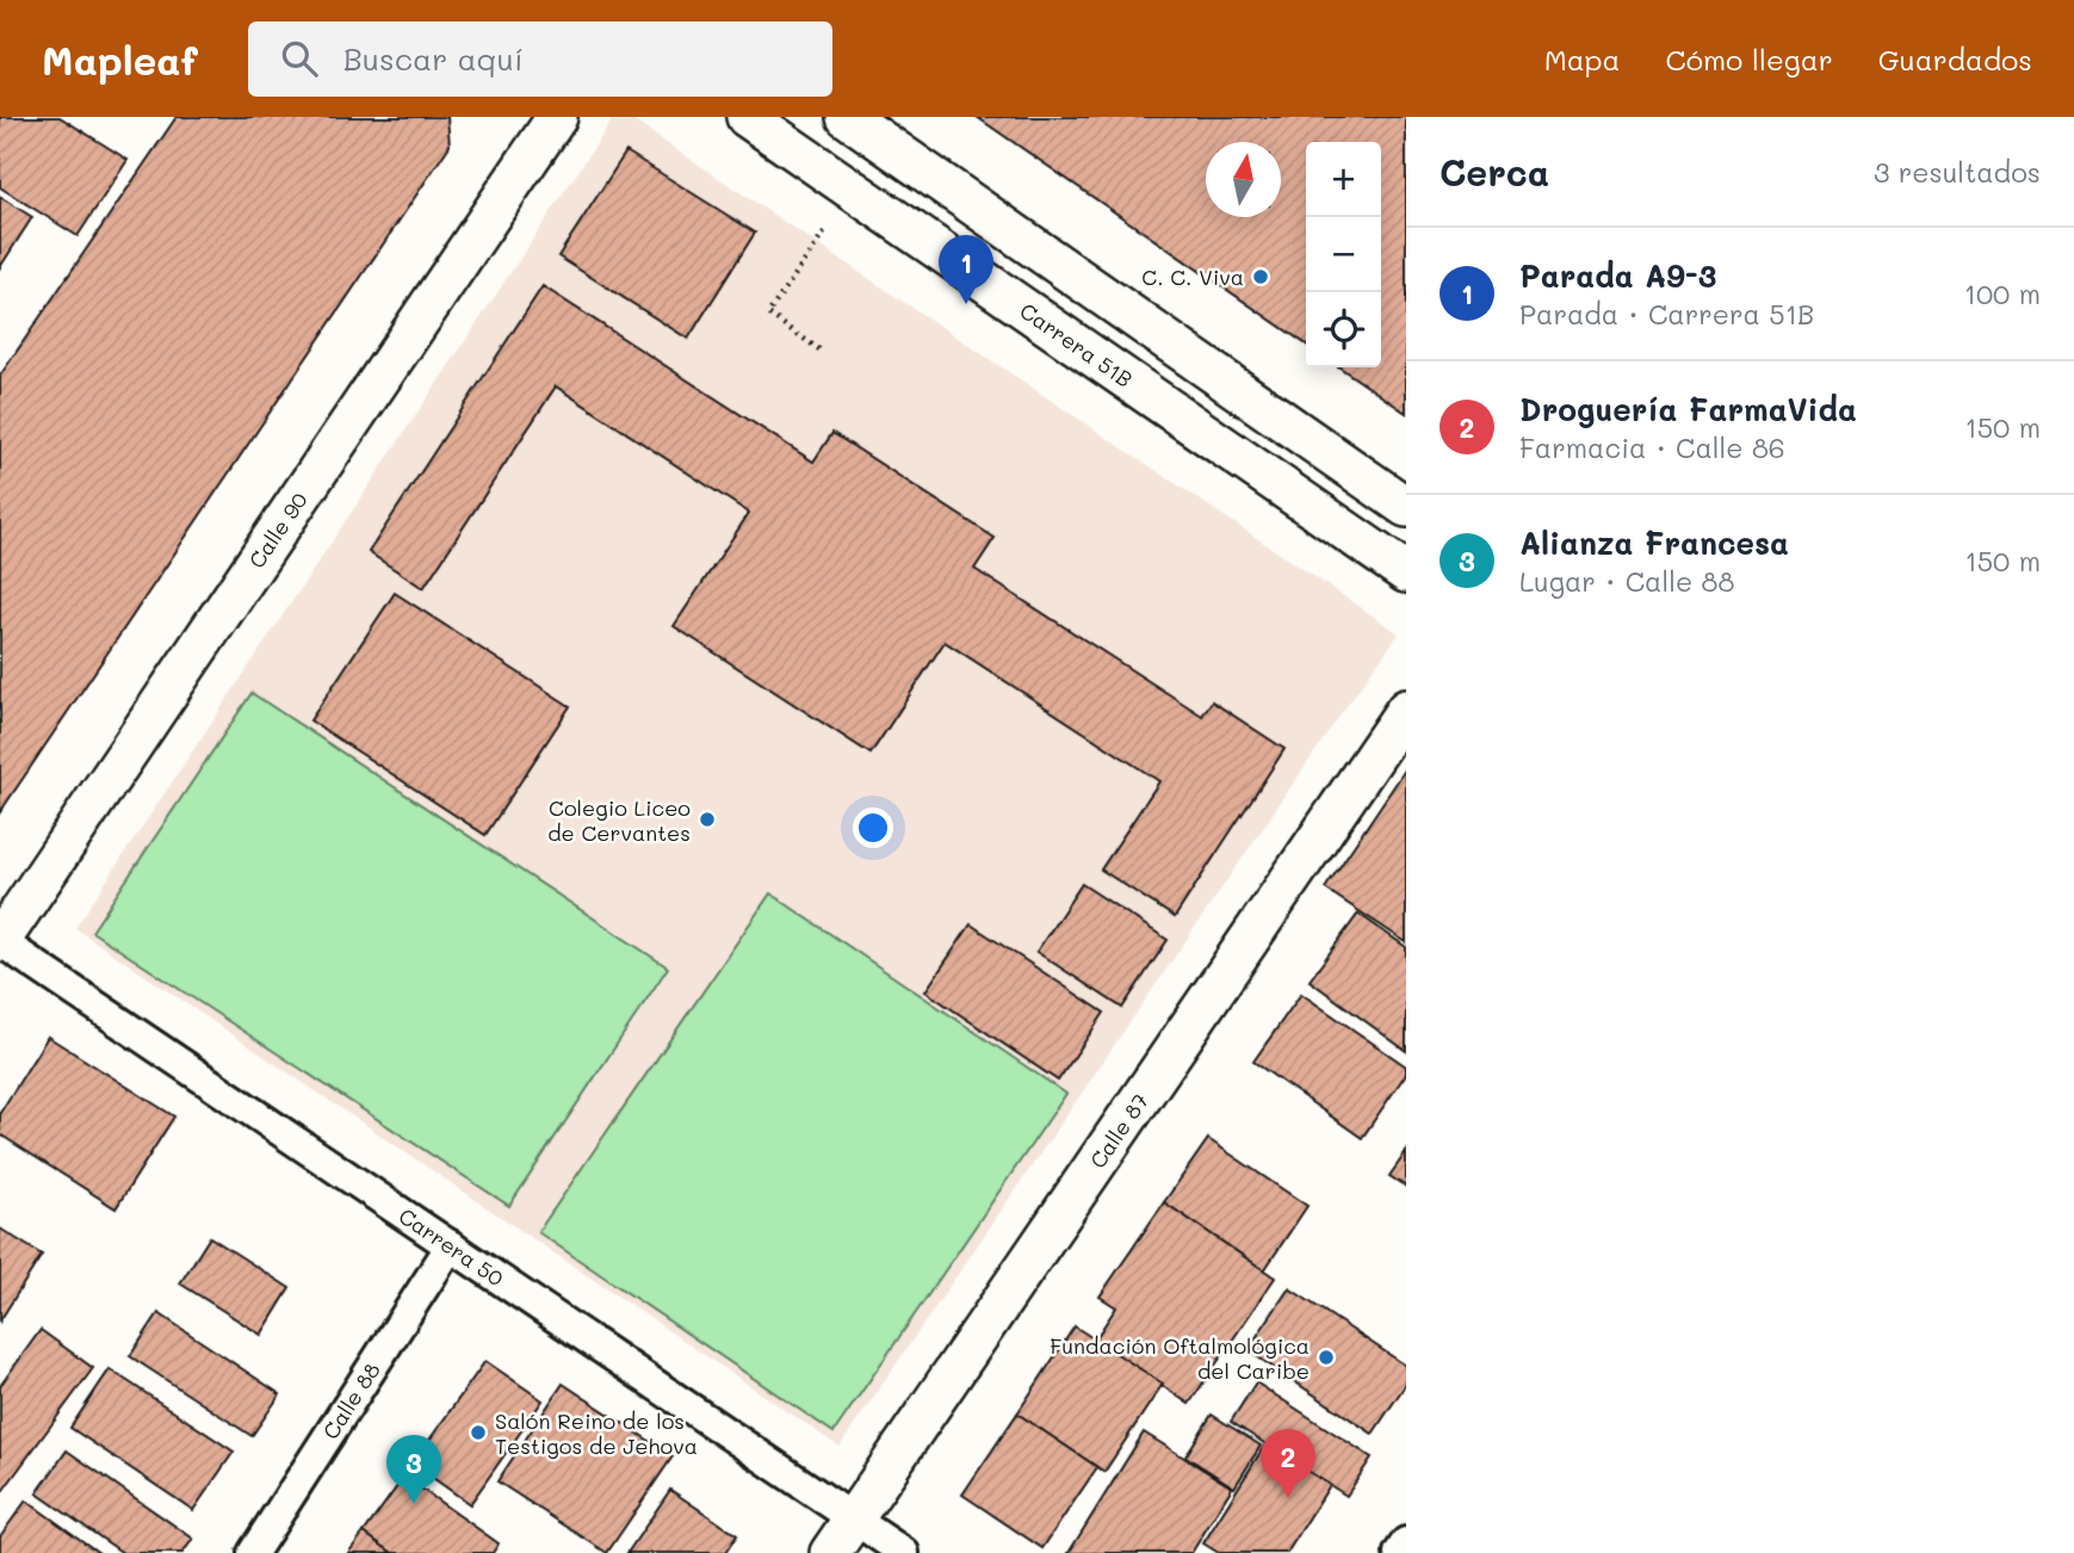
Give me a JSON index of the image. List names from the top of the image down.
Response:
{
  "streets": {
    "street": [
      "Carrera 51B",
      "Calle 90",
      "Calle 87",
      "Carrera 50",
      "Calle 88"
    ]
  },
  "crossings": [
    ["Calle 90", "Carrera 50"],
    ["Calle 87", "Carrera 50"],
    ["Carrera 50", "Calle 88"]
  ],
  "places": [
    "C. C. Viva",
    "Colegio Liceo de Cervantes",
    "Fundación Oftalmológica del Caribe",
    "Salón Reino de los Testigos de Jehova"
  ],
  "north": "top",
  "page": {
    "header": "Mapleaf",
    "search": "Buscar aquí",
    "nav": ["Mapa", "Cómo llegar", "Guardados"],
    "heading": ["Cerca", "3 resultados"],
    "map_buttons": ["+", "−"],
    "list": [
      {
        "mark": "1",
        "name": "Parada A9-3",
        "note": "Parada · Carrera 51B",
        "value": "100 m"
      },
      {
        "mark": "2",
        "name": "Droguería FarmaVida",
        "note": "Farmacia · Calle 86",
        "value": "150 m"
      },
      {
        "mark": "3",
        "name": "Alianza Francesa",
        "note": "Lugar · Calle 88",
        "value": "150 m"
      }
    ],
    "pins": ["1", "2", "3"]
  }
}
